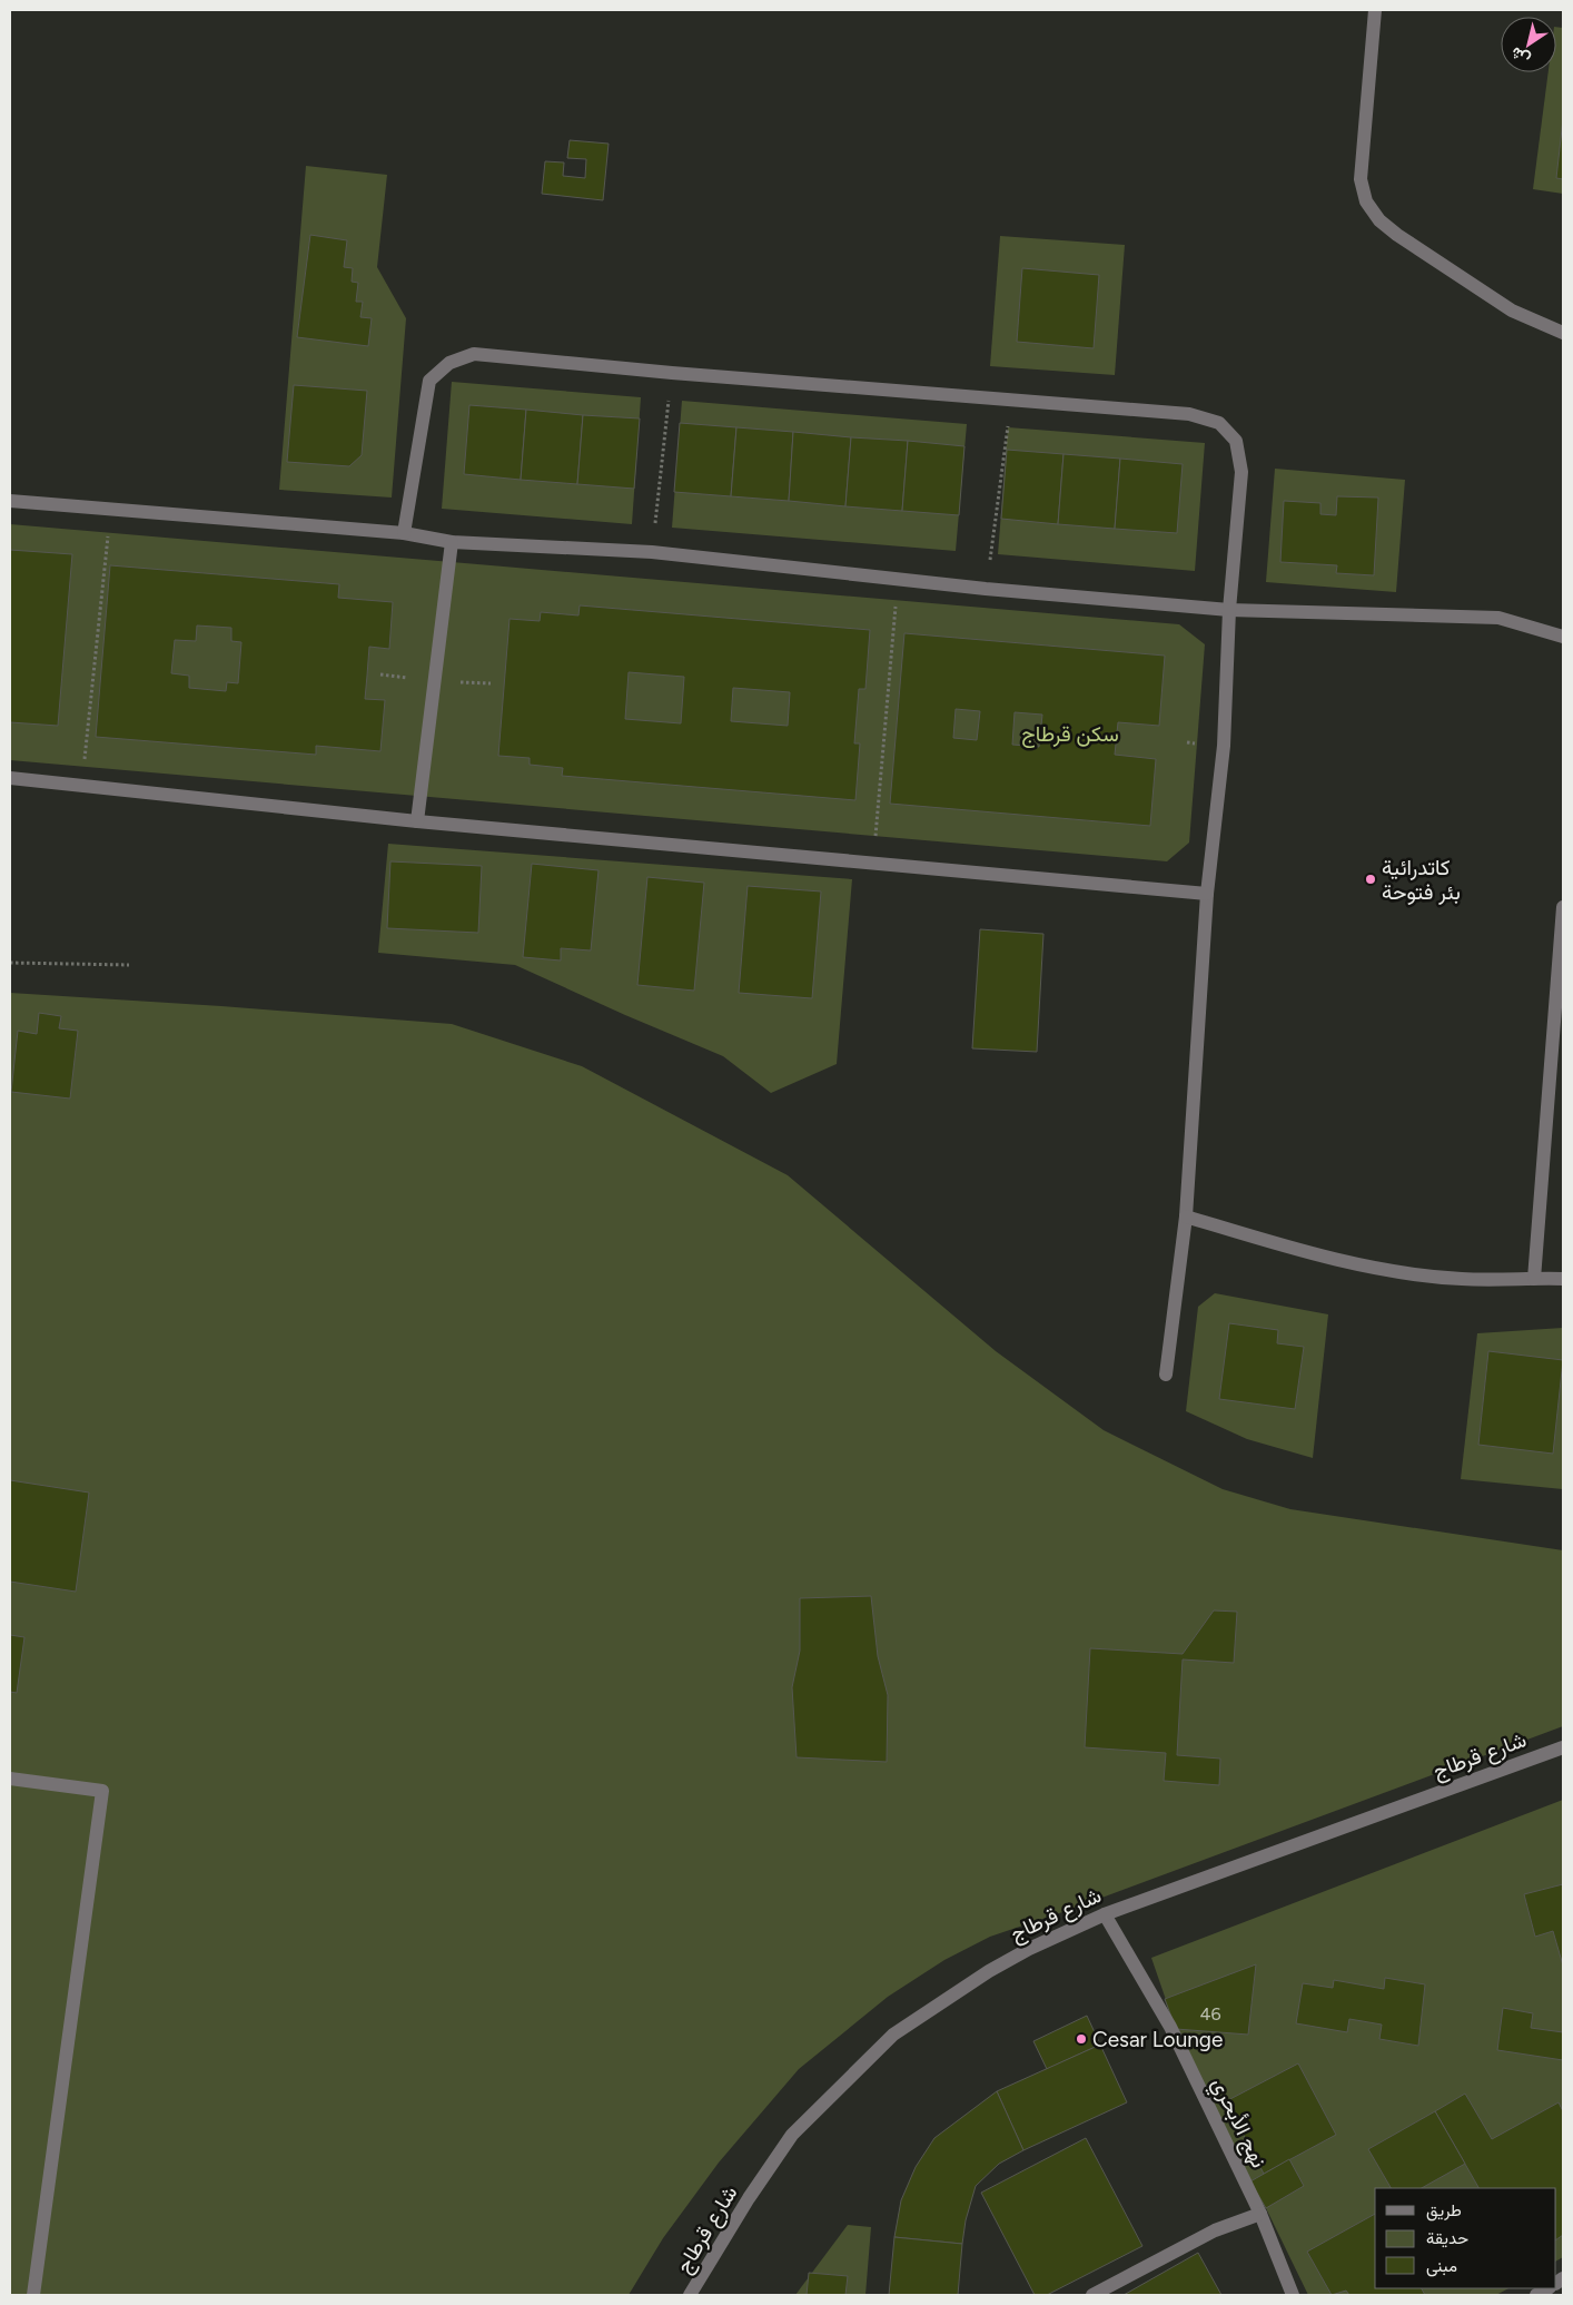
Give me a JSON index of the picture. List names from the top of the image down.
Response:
{
  "streets": {
    "street": ["شارع قرطاج", "نهج الأبحري"]
  },
  "crossings": [
    ["شارع قرطاج", "نهج الأبحري"]
  ],
  "parks": ["سكن قرطاج"],
  "places": ["كاتدرائية بئر فتوحة", "Cesar Lounge"],
  "house_numbers": ["46"],
  "legend": ["طريق", "حديقة", "مبنى"],
  "north": "bottom left"
}
